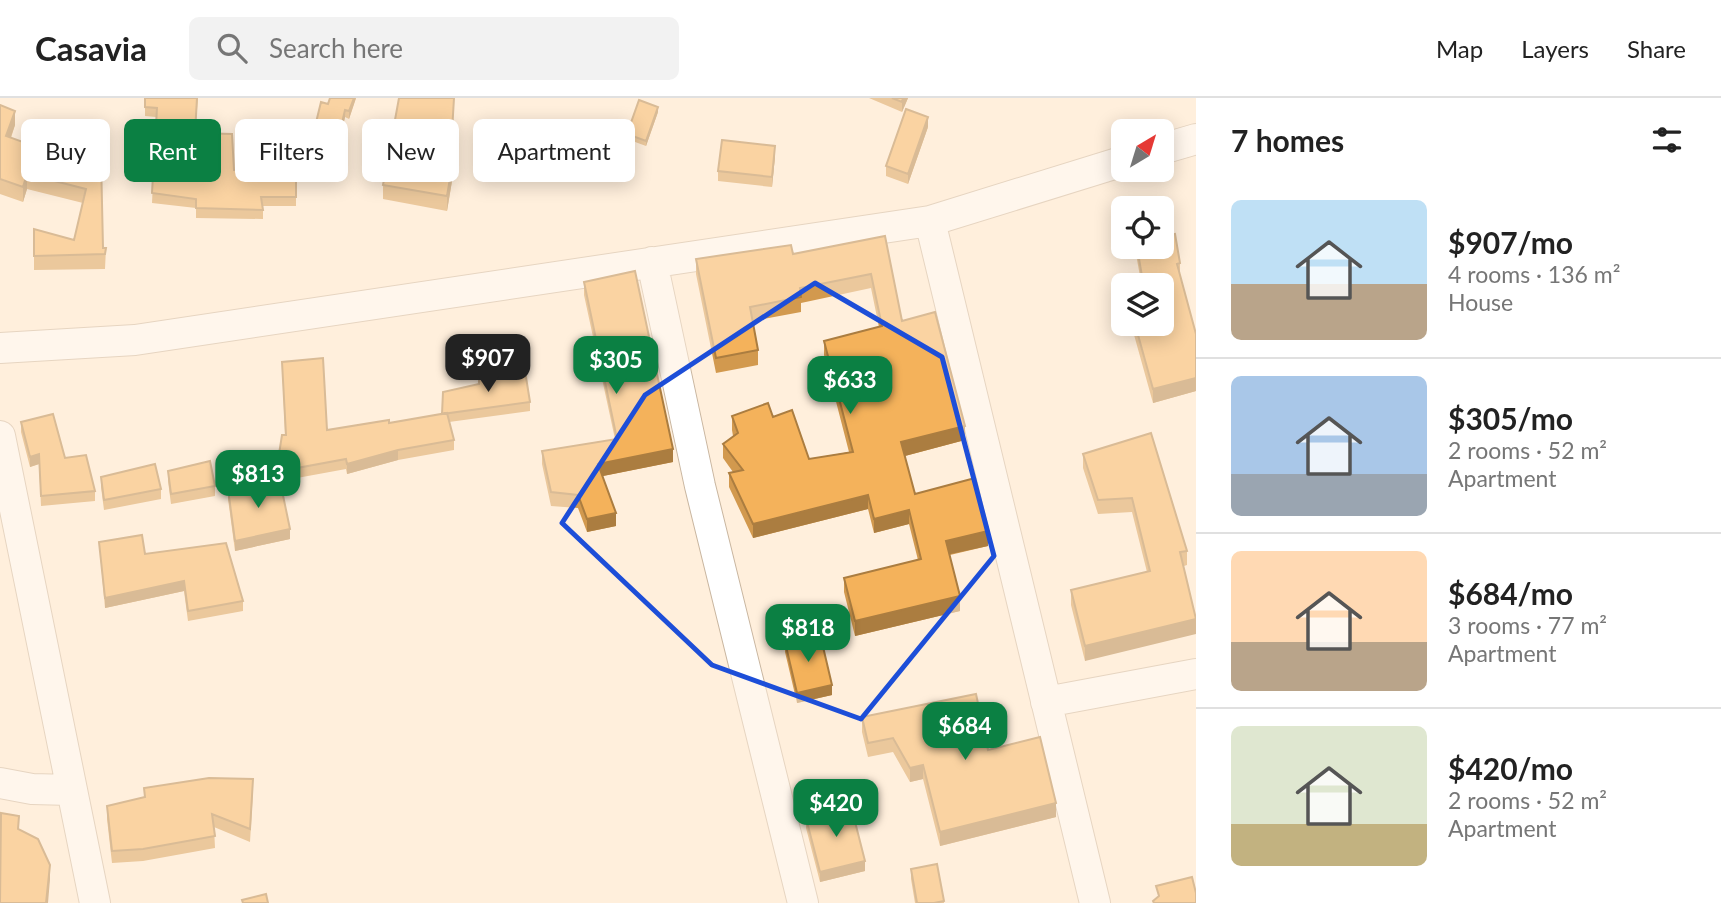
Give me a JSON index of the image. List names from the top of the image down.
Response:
{
  "north": "top right",
  "page": {
    "header": "Casavia",
    "search": "Search here",
    "nav": ["Map", "Layers", "Share"],
    "heading": "7 homes",
    "chip": [
      "Buy",
      "Rent",
      "Filters",
      "New",
      "Apartment"
    ],
    "list": [
      {
        "name": "$907/mo",
        "note": "4 rooms · 136 m² · House"
      },
      {
        "name": "$305/mo",
        "note": "2 rooms · 52 m² · Apartment"
      },
      {
        "name": "$684/mo",
        "note": "3 rooms · 77 m² · Apartment"
      },
      {
        "name": "$420/mo",
        "note": "2 rooms · 52 m² · Apartment"
      }
    ],
    "price": [
      "$907",
      "$305",
      "$633",
      "$813",
      "$818",
      "$684",
      "$420"
    ]
  }
}
